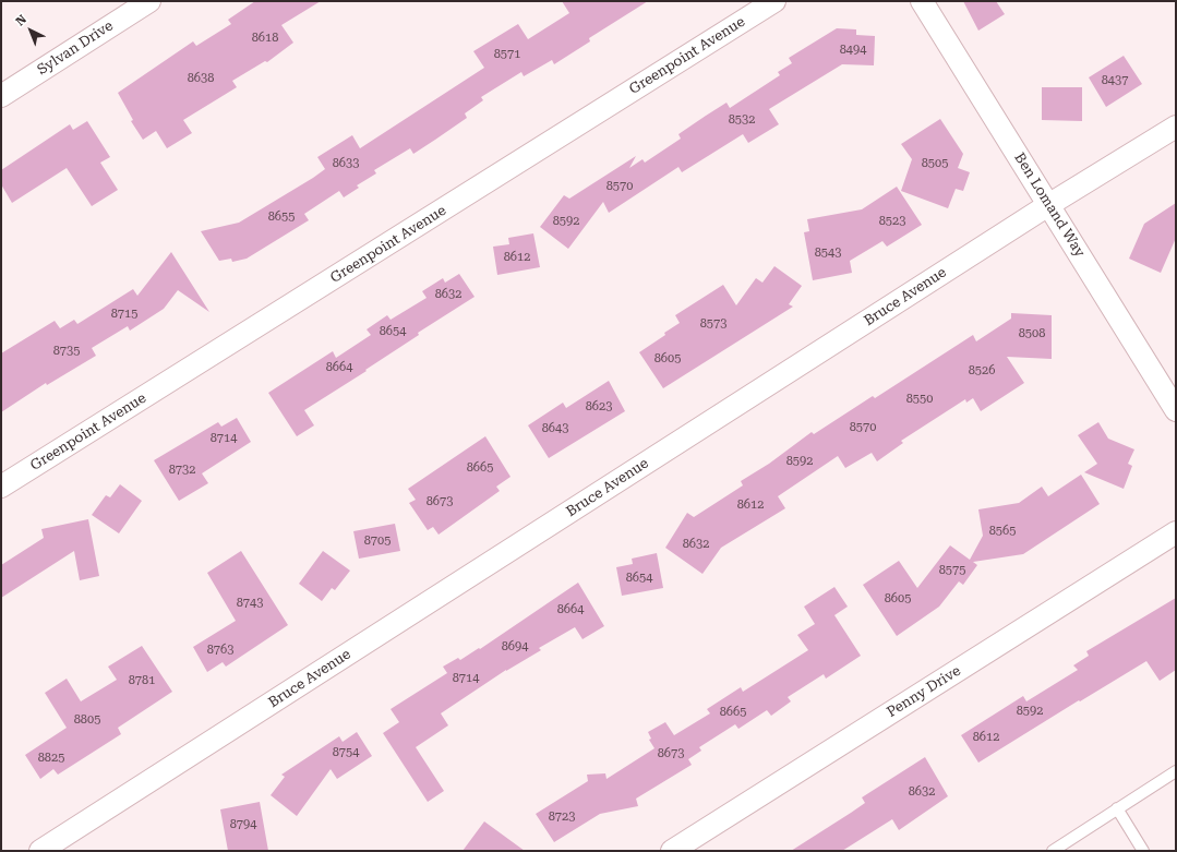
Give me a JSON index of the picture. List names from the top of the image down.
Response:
{
  "streets": {
    "street": [
      "Sylvan Drive",
      "Greenpoint Avenue",
      "Ben Lomand Way",
      "Bruce Avenue",
      "Penny Drive"
    ]
  },
  "crossings": [
    ["Ben Lomand Way", "Bruce Avenue"]
  ],
  "house_numbers": [
    "8618",
    "8494",
    "8571",
    "8638",
    "8437",
    "8532",
    "8633",
    "8505",
    "8570",
    "8655",
    "8592",
    "8523",
    "8543",
    "8612",
    "8632",
    "8715",
    "8573",
    "8654",
    "8508",
    "8735",
    "8605",
    "8664",
    "8526",
    "8550",
    "8623",
    "8570",
    "8643",
    "8714",
    "8592",
    "8665",
    "8732",
    "8673",
    "8612",
    "8565",
    "8705",
    "8632",
    "8575",
    "8654",
    "8605",
    "8743",
    "8664",
    "8694",
    "8763",
    "8714",
    "8781",
    "8592",
    "8665",
    "8805",
    "8612",
    "8754",
    "8673",
    "8825",
    "8632",
    "8723",
    "8794"
  ],
  "north": "top left"
}
